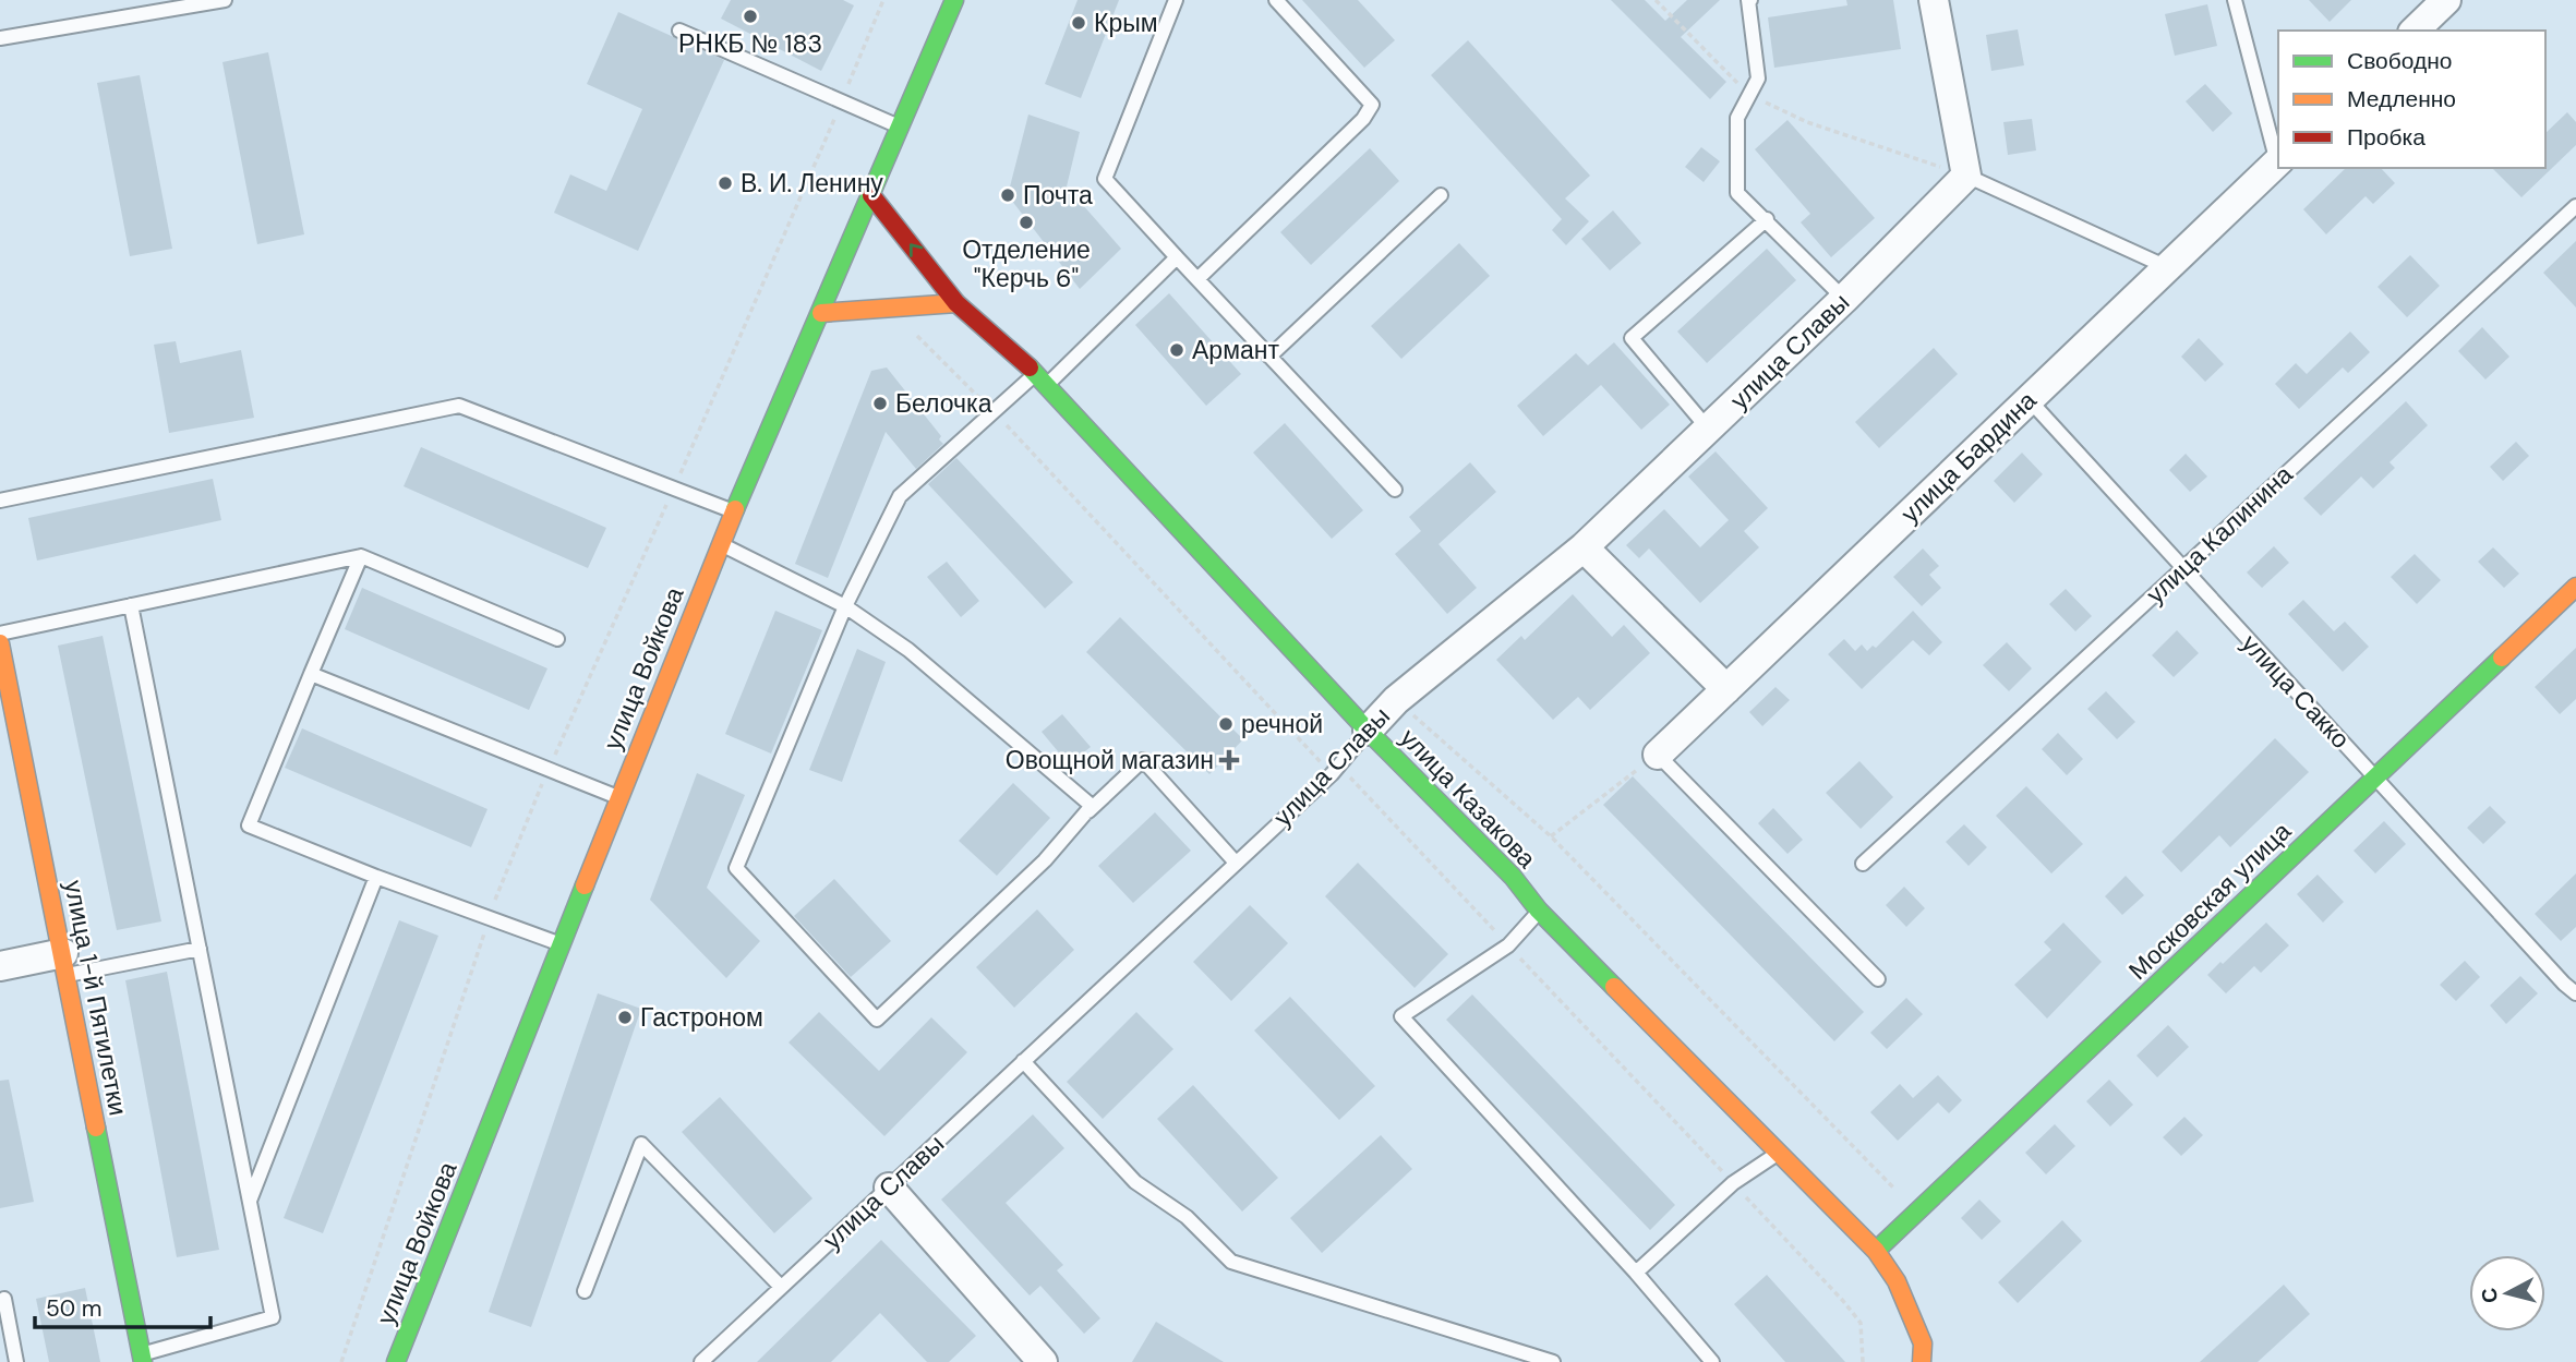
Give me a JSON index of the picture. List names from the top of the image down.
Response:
{
  "streets": {
    "main road": [
      "улица Войкова",
      "улица Казакова",
      "Московская улица",
      "улица 1-й Пятилетки"
    ],
    "street": ["улица Славы", "улица Бардина"],
    "lane": ["улица Калинина", "улица Сакко"]
  },
  "crossings": [
    ["улица Славы", "улица Казакова"],
    ["улица Бардина", "улица Сакко"],
    ["улица Калинина", "улица Сакко"],
    ["улица Войкова", "улица Казакова"],
    ["улица Сакко", "Московская улица"],
    ["улица Казакова", "Московская улица"]
  ],
  "places": {
    "other": [
      "РНКБ № 183",
      "Крым",
      "В. И. Ленину",
      "Почта",
      "Отделение \"Керчь 6\"",
      "Армант",
      "Белочка",
      "речной",
      "Гастроном"
    ],
    "health": ["Овощной магазин"]
  },
  "legend": ["Свободно", "Медленно", "Пробка"],
  "scale_bar": "50 m",
  "north": "left"
}
